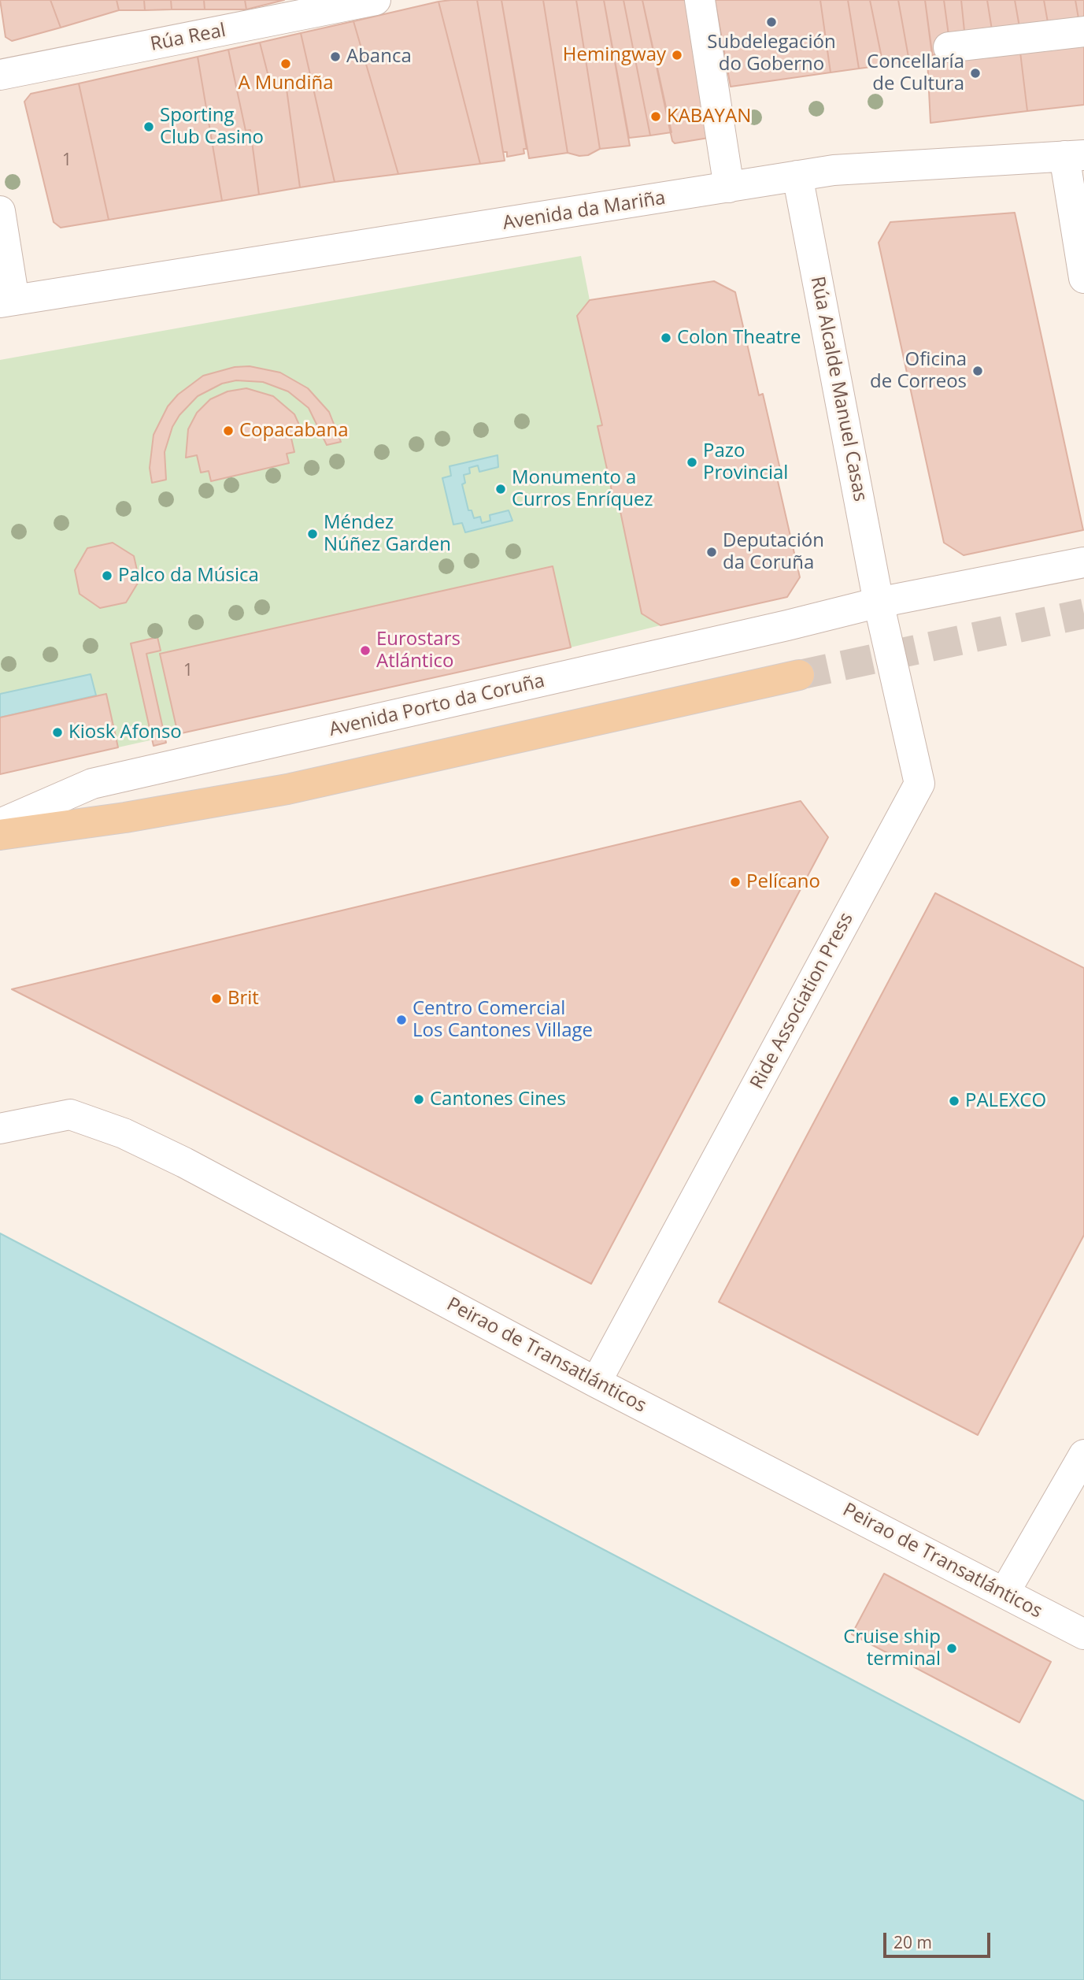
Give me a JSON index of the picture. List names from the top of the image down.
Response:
{
  "streets": {
    "street": [
      "Rúa Real",
      "Avenida da Mariña",
      "Rúa Alcalde Manuel Casas",
      "Avenida Porto da Coruña",
      "Ride Association Press",
      "Peirao de Transatlánticos"
    ]
  },
  "crossings": [
    ["Avenida da Mariña", "Rúa Alcalde Manuel Casas"],
    ["Rúa Alcalde Manuel Casas", "Avenida Porto da Coruña"],
    ["Rúa Alcalde Manuel Casas", "Ride Association Press"],
    ["Avenida Porto da Coruña", "Ride Association Press"],
    ["Ride Association Press", "Peirao de Transatlánticos"]
  ],
  "places": [
    "Subdelegación do Goberno",
    "Hemingway",
    "Abanca",
    "A Mundiña",
    "Concellaría de Cultura",
    "KABAYAN",
    "Sporting Club Casino",
    "Colon Theatre",
    "Oficina de Correos",
    "Copacabana",
    "Pazo Provincial",
    "Monumento a Curros Enríquez",
    "Méndez Núñez Garden",
    "Deputación da Coruña",
    "Palco da Música",
    "Eurostars Atlántico",
    "Kiosk Afonso",
    "Pelícano",
    "Brit",
    "Centro Comercial Los Cantones Village",
    "Cantones Cines",
    "PALEXCO",
    "Cruise ship terminal"
  ],
  "house_numbers": ["1", "1"],
  "scale_bar": "20 m"
}
